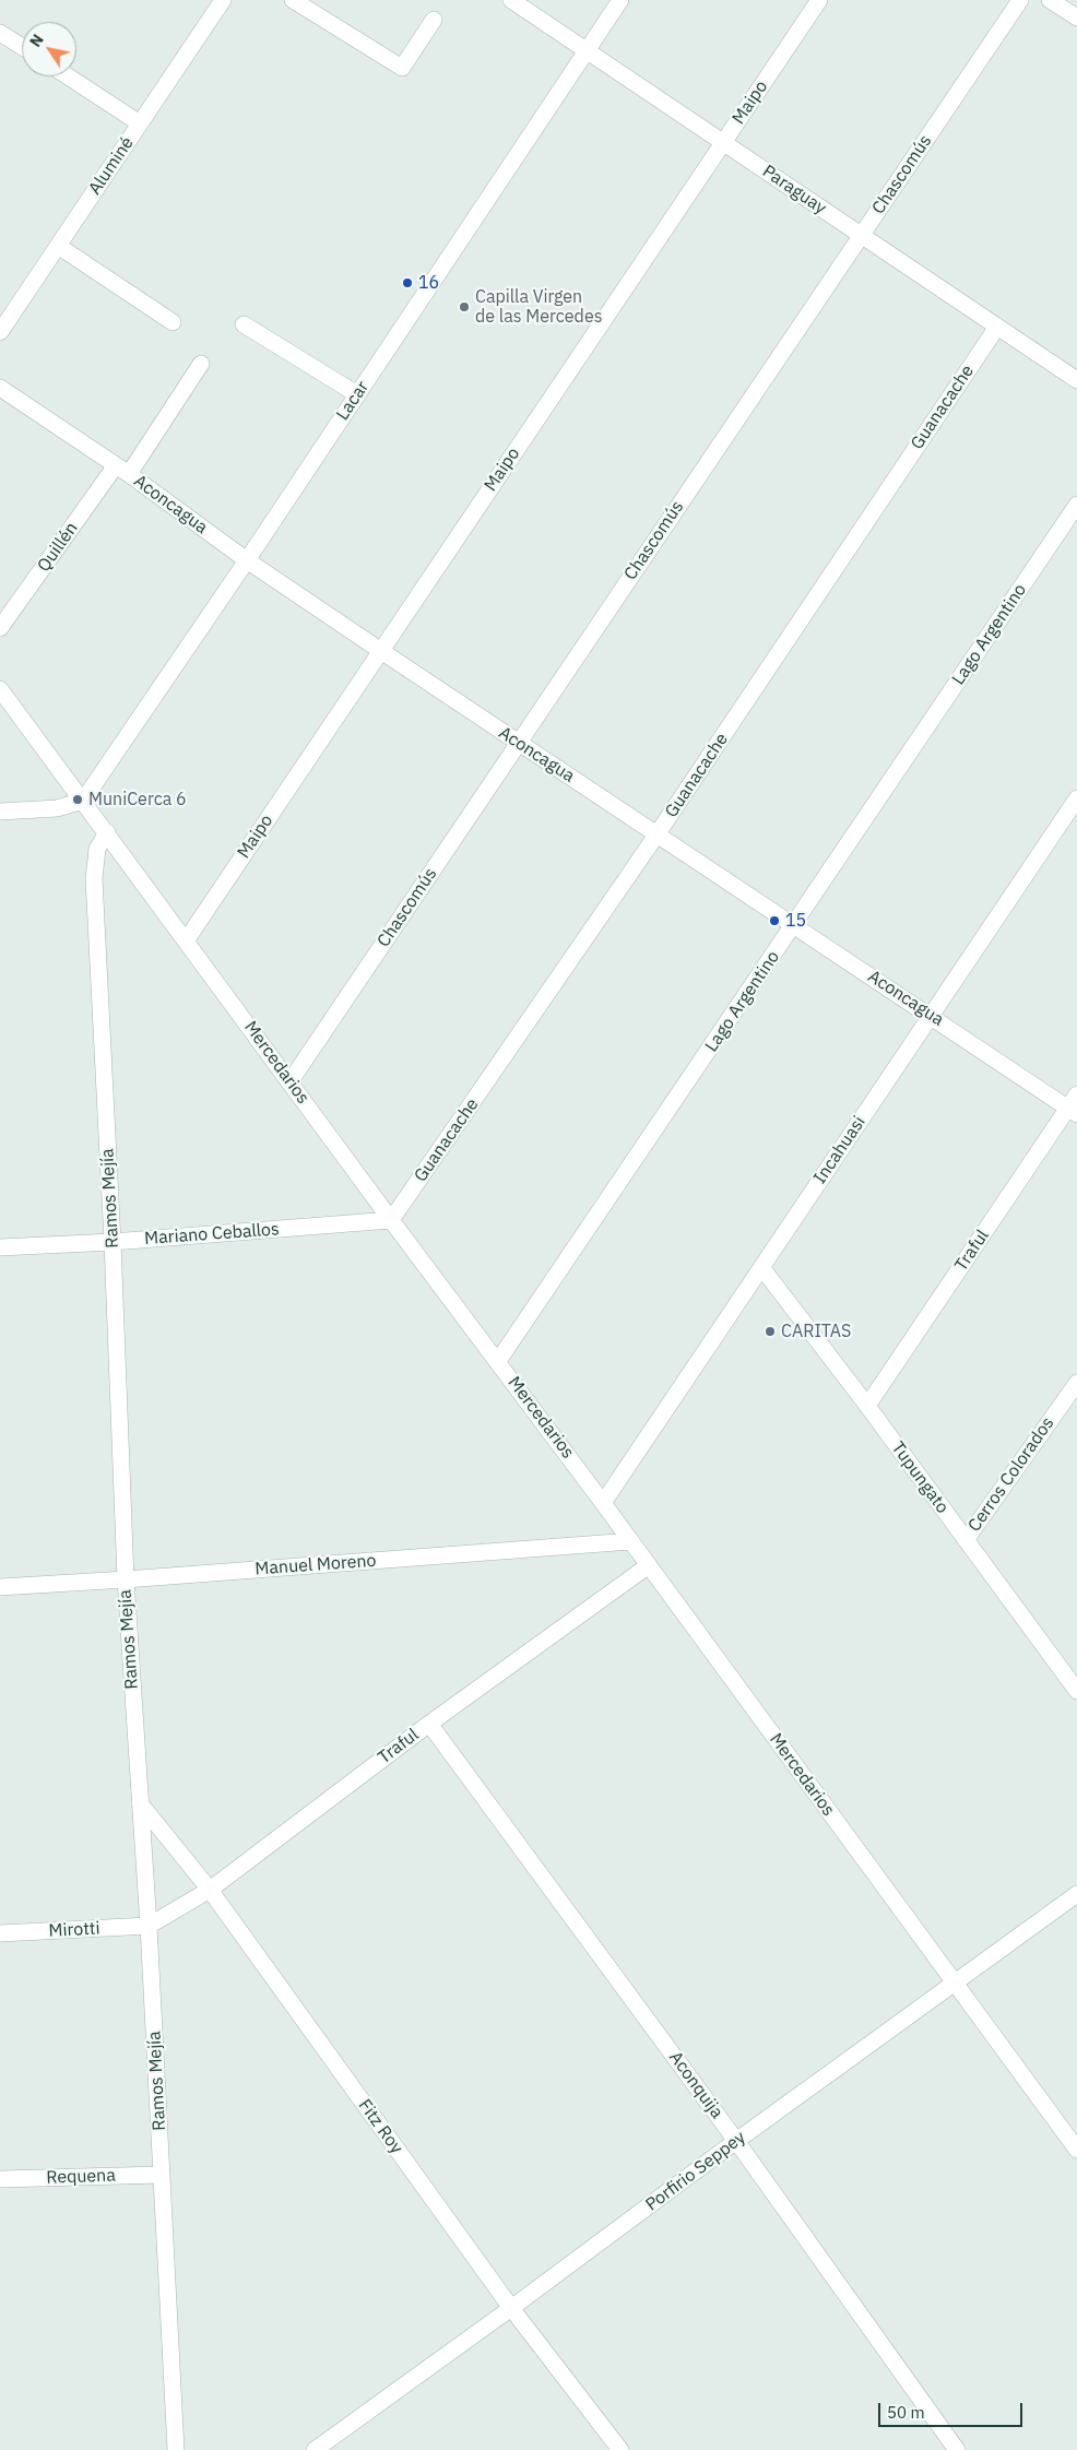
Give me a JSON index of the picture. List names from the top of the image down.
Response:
{
  "streets": {
    "street": [
      "Maipo",
      "Aluminé",
      "Chascomús",
      "Paraguay",
      "Lacar",
      "Guanacache",
      "Aconcagua",
      "Quillén",
      "Lago Argentino",
      "Mercedarios",
      "Incahuasi",
      "Ramos Mejía",
      "Mariano Ceballos",
      "Traful",
      "Cerros Colorados",
      "Tupungato",
      "Manuel Moreno",
      "Mirotti",
      "Aconquija",
      "Fitz Roy",
      "Porfirio Seppey",
      "Requena"
    ]
  },
  "crossings": [
    ["Maipo", "Paraguay"],
    ["Maipo", "Aconcagua"],
    ["Maipo", "Mercedarios"],
    ["Chascomús", "Paraguay"],
    ["Chascomús", "Aconcagua"],
    ["Chascomús", "Mercedarios"],
    ["Paraguay", "Lacar"],
    ["Paraguay", "Guanacache"],
    ["Lacar", "Aconcagua"],
    ["Lacar", "Mercedarios"],
    ["Guanacache", "Aconcagua"],
    ["Guanacache", "Mercedarios"],
    ["Guanacache", "Mariano Ceballos"],
    ["Aconcagua", "Quillén"],
    ["Aconcagua", "Lago Argentino"],
    ["Aconcagua", "Incahuasi"],
    ["Aconcagua", "Traful"],
    ["Lago Argentino", "Mercedarios"],
    ["Mercedarios", "Incahuasi"],
    ["Mercedarios", "Ramos Mejía"],
    ["Mercedarios", "Mariano Ceballos"],
    ["Mercedarios", "Traful"],
    ["Mercedarios", "Manuel Moreno"],
    ["Mercedarios", "Porfirio Seppey"],
    ["Incahuasi", "Tupungato"],
    ["Ramos Mejía", "Mariano Ceballos"],
    ["Ramos Mejía", "Traful"],
    ["Ramos Mejía", "Manuel Moreno"],
    ["Ramos Mejía", "Mirotti"],
    ["Ramos Mejía", "Fitz Roy"],
    ["Ramos Mejía", "Requena"],
    ["Traful", "Tupungato"],
    ["Traful", "Mirotti"],
    ["Traful", "Aconquija"],
    ["Traful", "Fitz Roy"],
    ["Cerros Colorados", "Tupungato"],
    ["Aconquija", "Porfirio Seppey"],
    ["Fitz Roy", "Porfirio Seppey"]
  ],
  "places": [
    "16",
    "Capilla Virgen de las Mercedes",
    "MuniCerca 6",
    "15",
    "CARITAS"
  ],
  "scale_bar": "50 m",
  "north": "top left"
}
